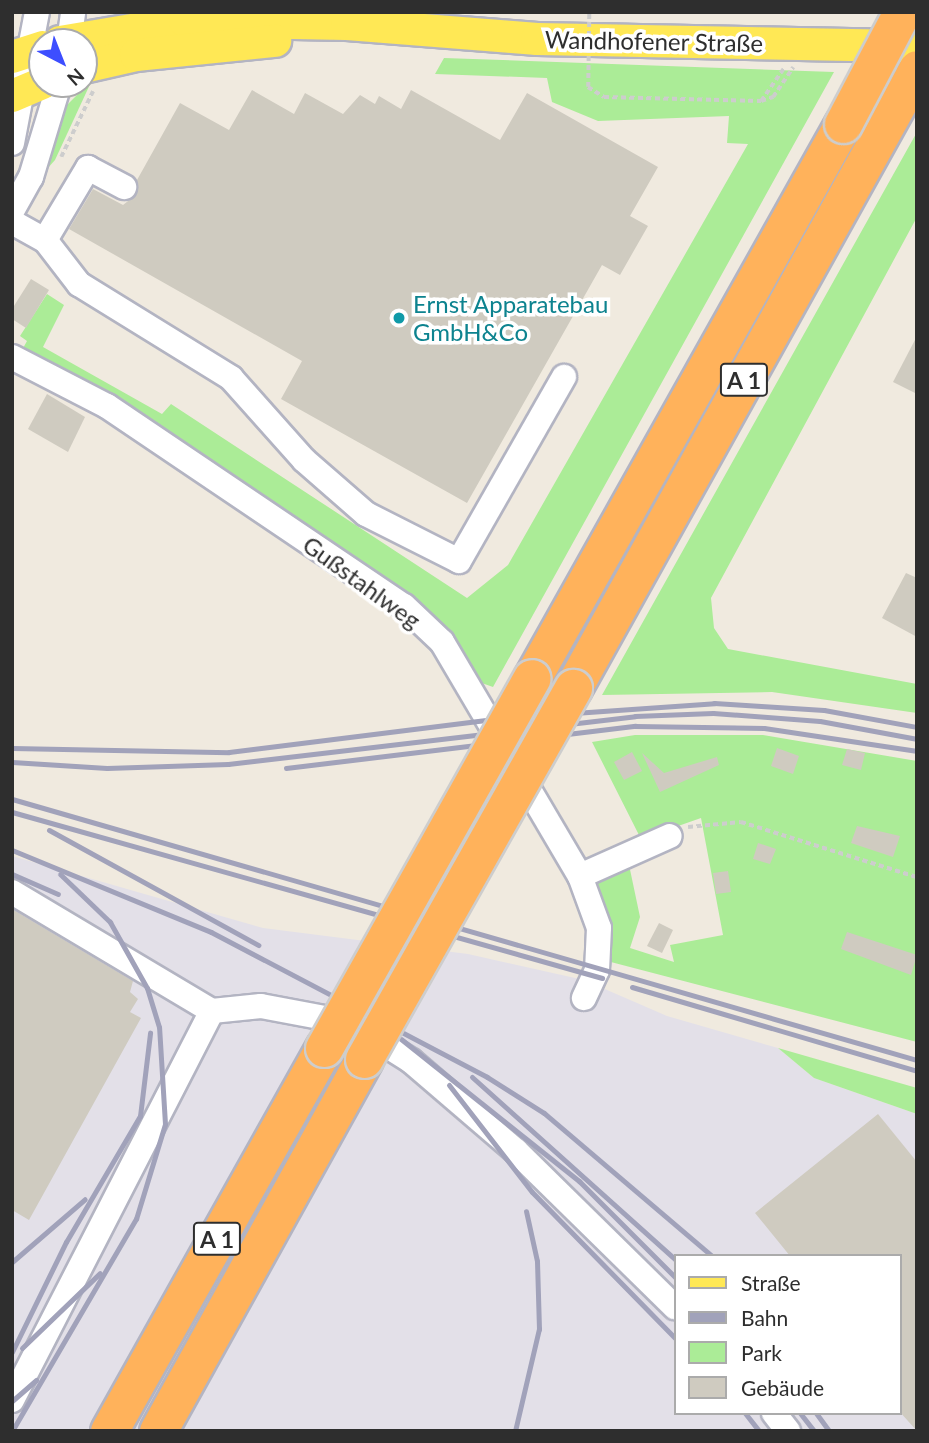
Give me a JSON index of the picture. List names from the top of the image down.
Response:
{
  "streets": {
    "highway": ["A 1"],
    "main road": ["Wandhofener Straße"],
    "street": ["Gußstahlweg"]
  },
  "crossings": [
    ["Wandhofener Straße", "A 1"]
  ],
  "places": ["Ernst Apparatebau GmbH&Co"],
  "legend": [
    "Straße",
    "Bahn",
    "Park",
    "Gebäude"
  ],
  "north": "bottom right"
}
